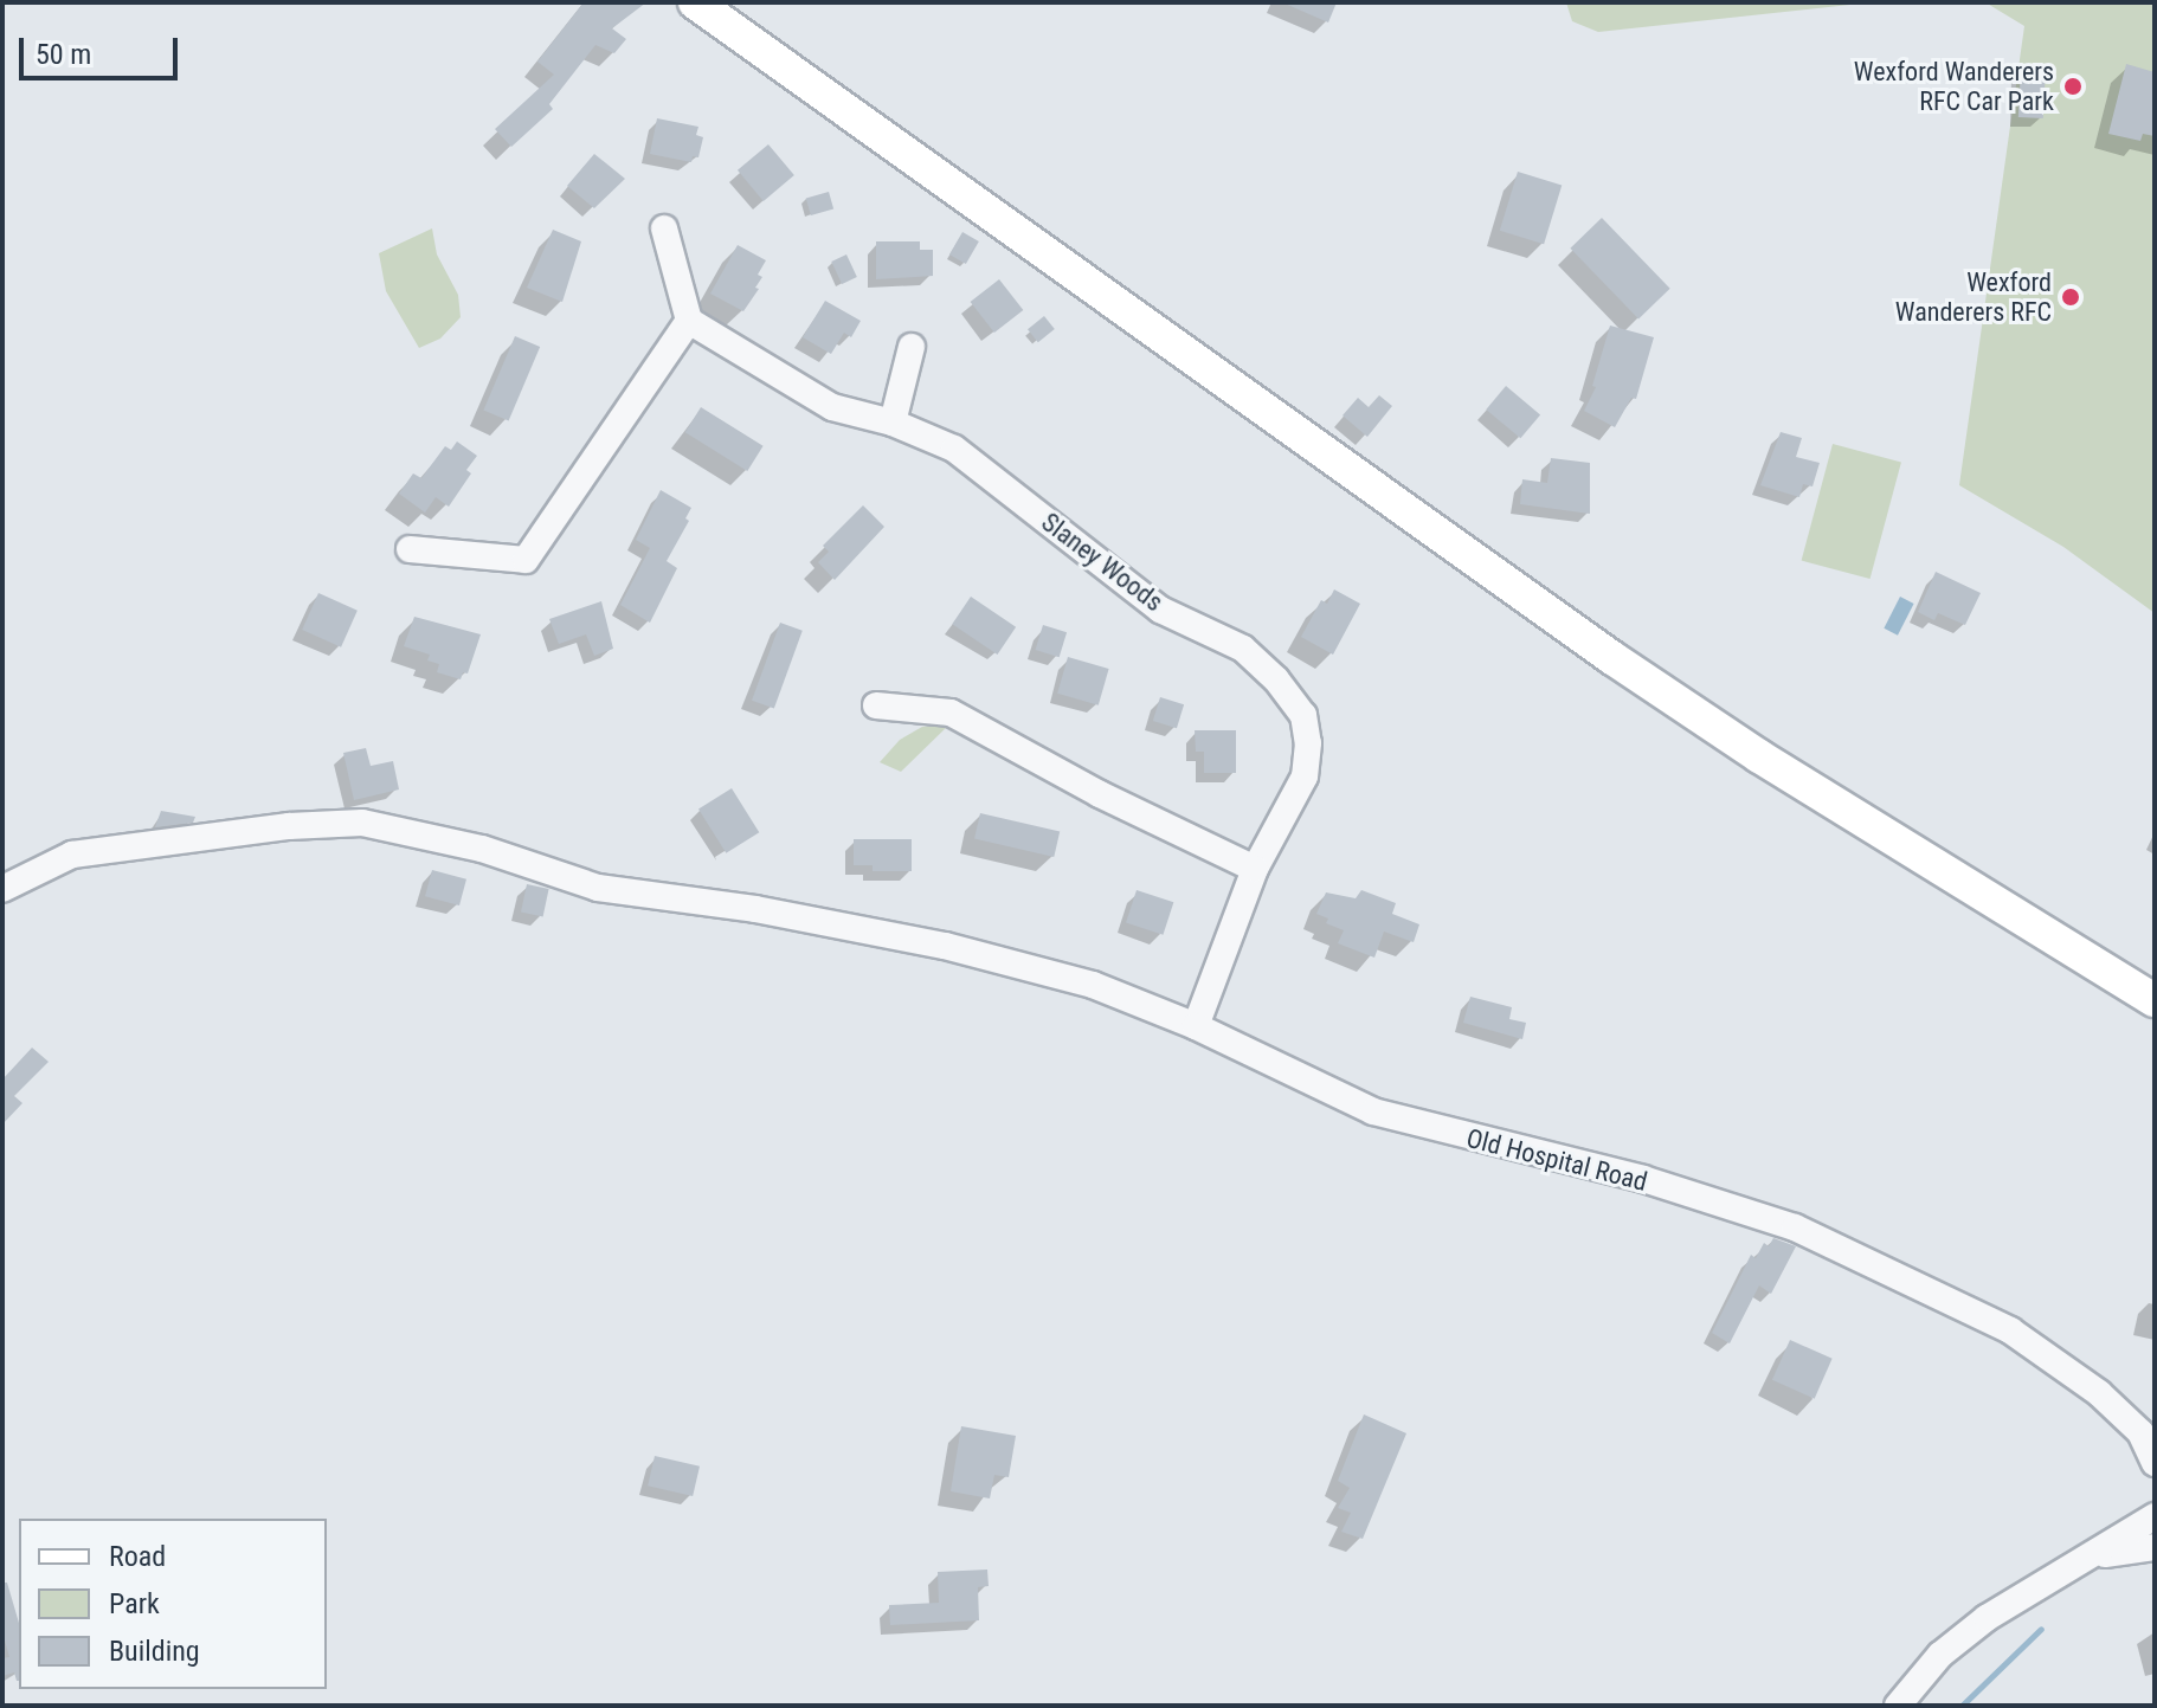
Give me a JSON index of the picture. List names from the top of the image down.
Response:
{
  "streets": {
    "street": ["Slaney Woods", "Old Hospital Road"]
  },
  "crossings": [
    ["Slaney Woods", "Old Hospital Road"]
  ],
  "places": ["Wexford Wanderers RFC Car Park", "Wexford Wanderers RFC"],
  "legend": ["Road", "Park", "Building"],
  "scale_bar": "50 m"
}
